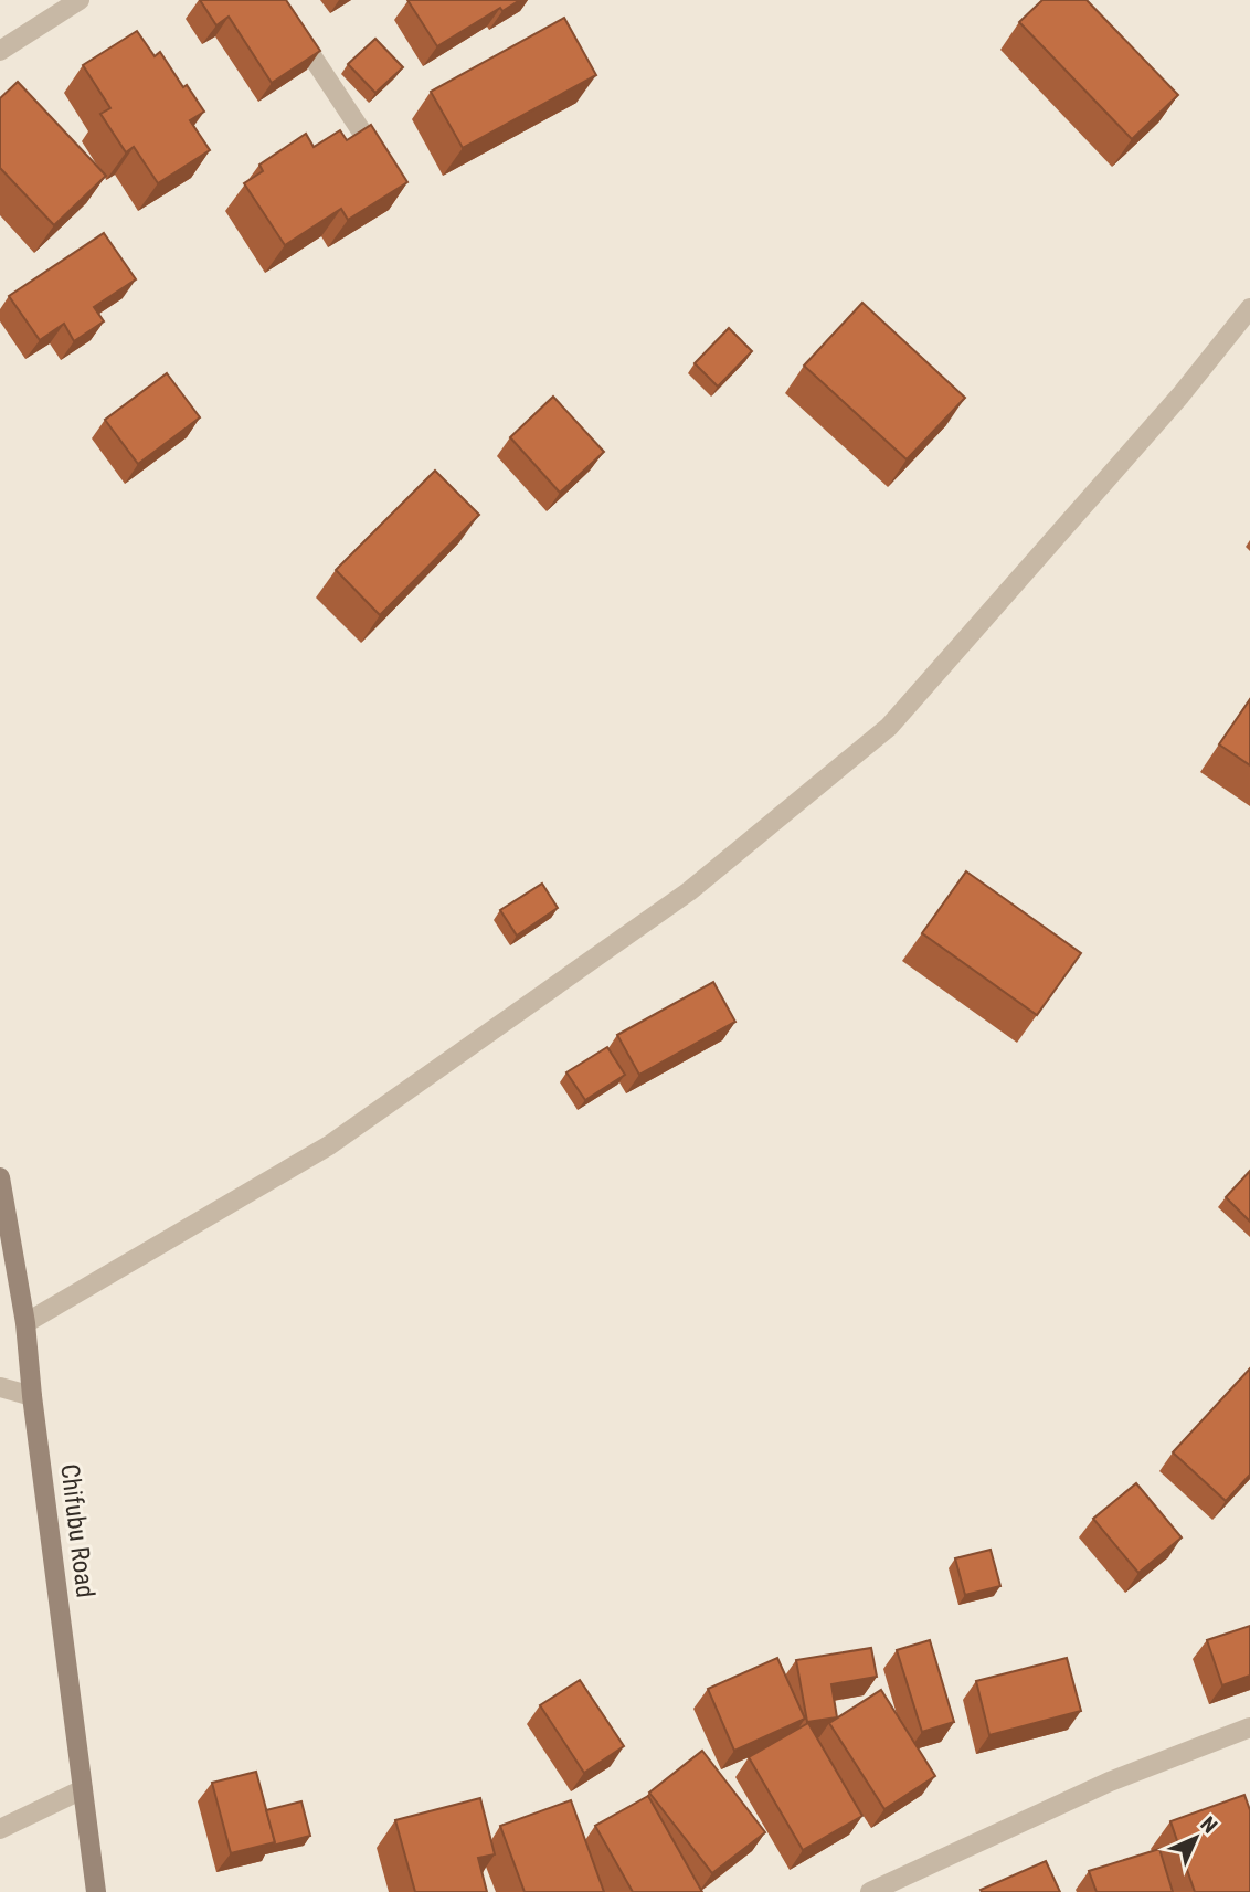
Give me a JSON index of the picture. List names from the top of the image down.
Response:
{
  "streets": {
    "main road": ["Chifubu Road"]
  },
  "north": "top right"
}
